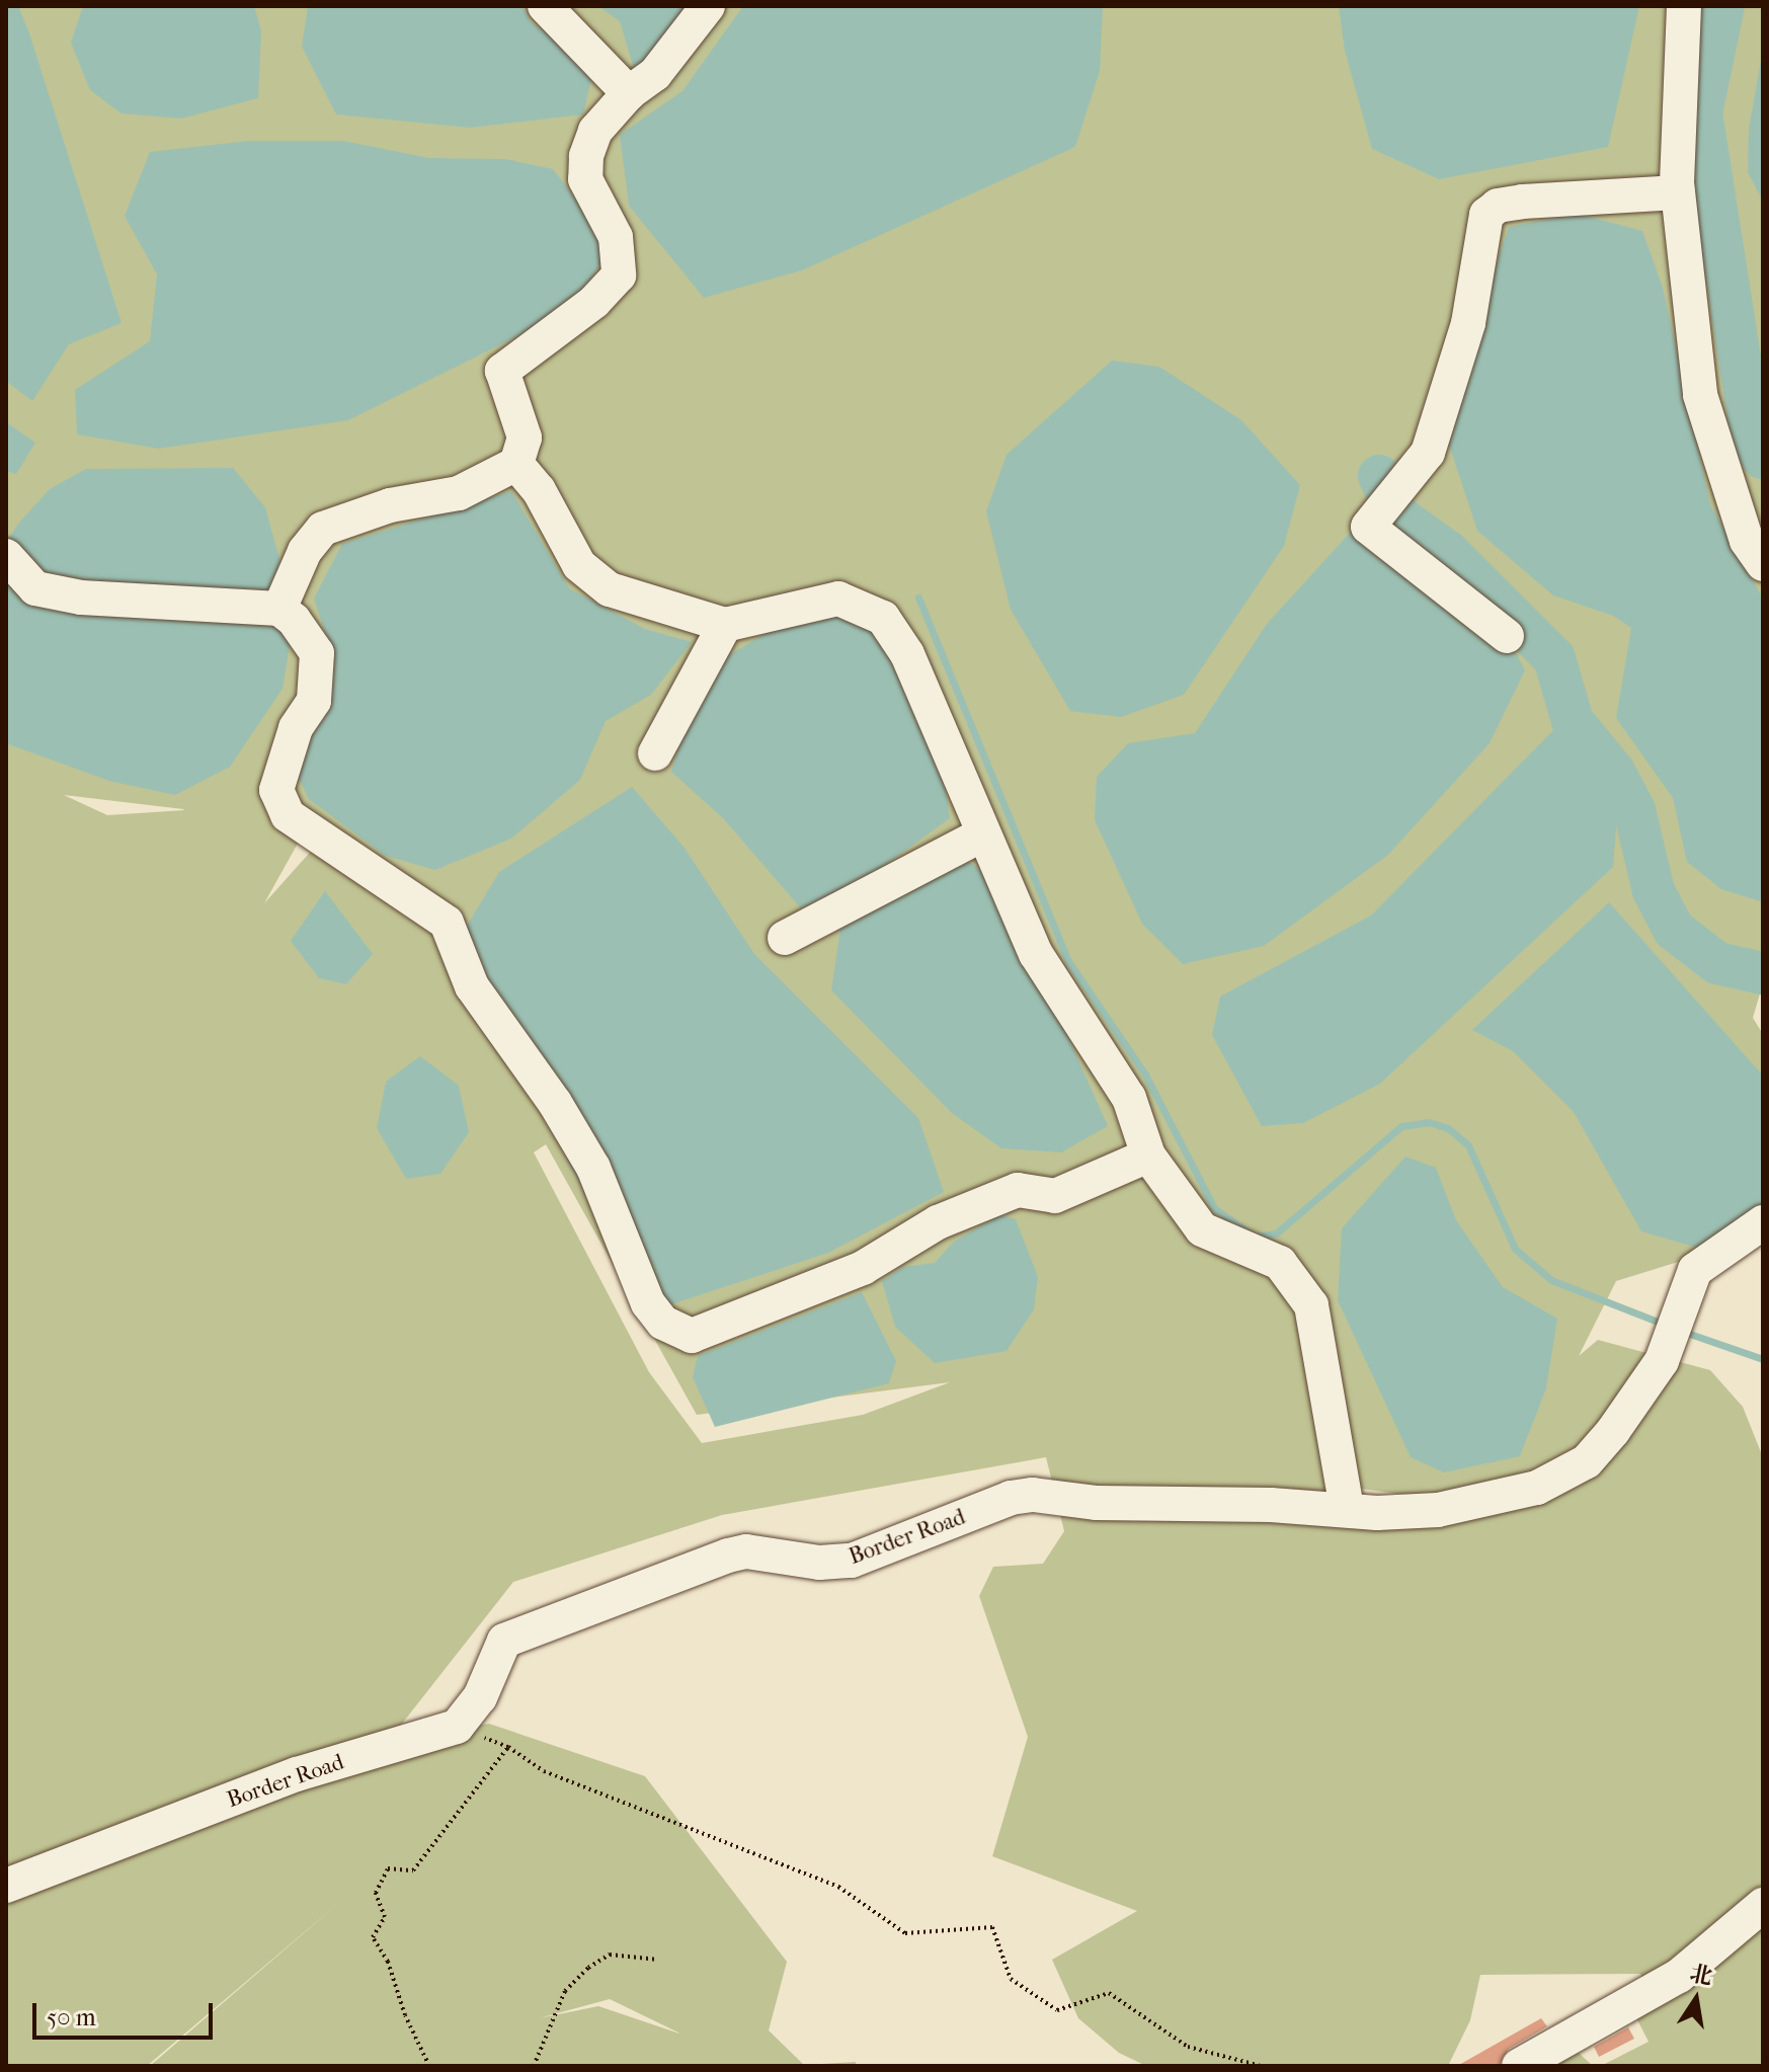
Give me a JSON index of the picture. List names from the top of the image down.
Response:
{
  "streets": {
    "street": ["Border Road"]
  },
  "scale_bar": "50 m",
  "north": "top"
}
